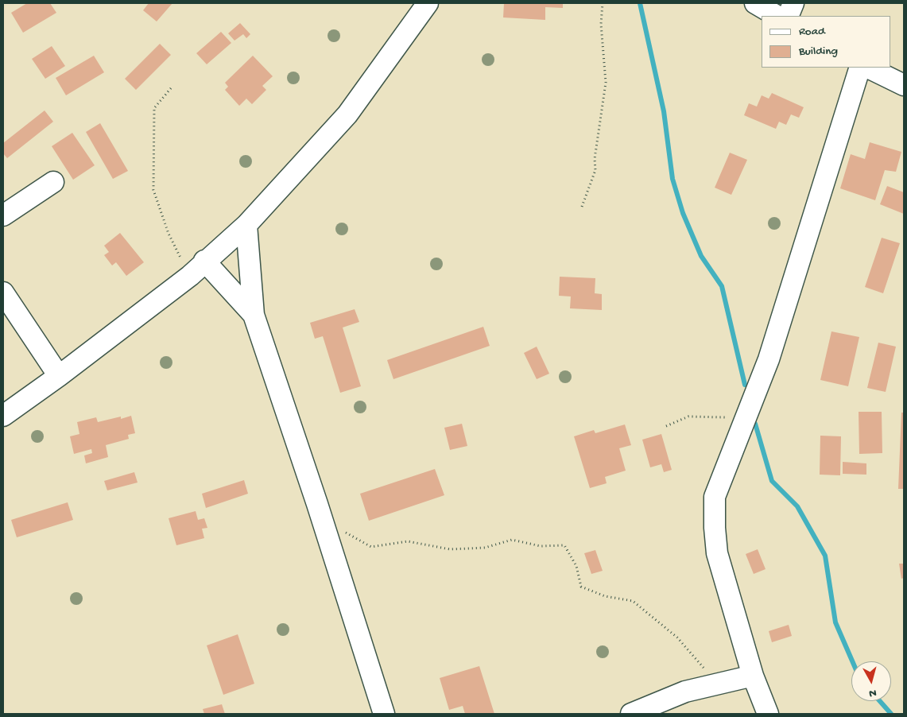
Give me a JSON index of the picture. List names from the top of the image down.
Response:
{
  "legend": ["Road", "Building"],
  "north": "bottom"
}
